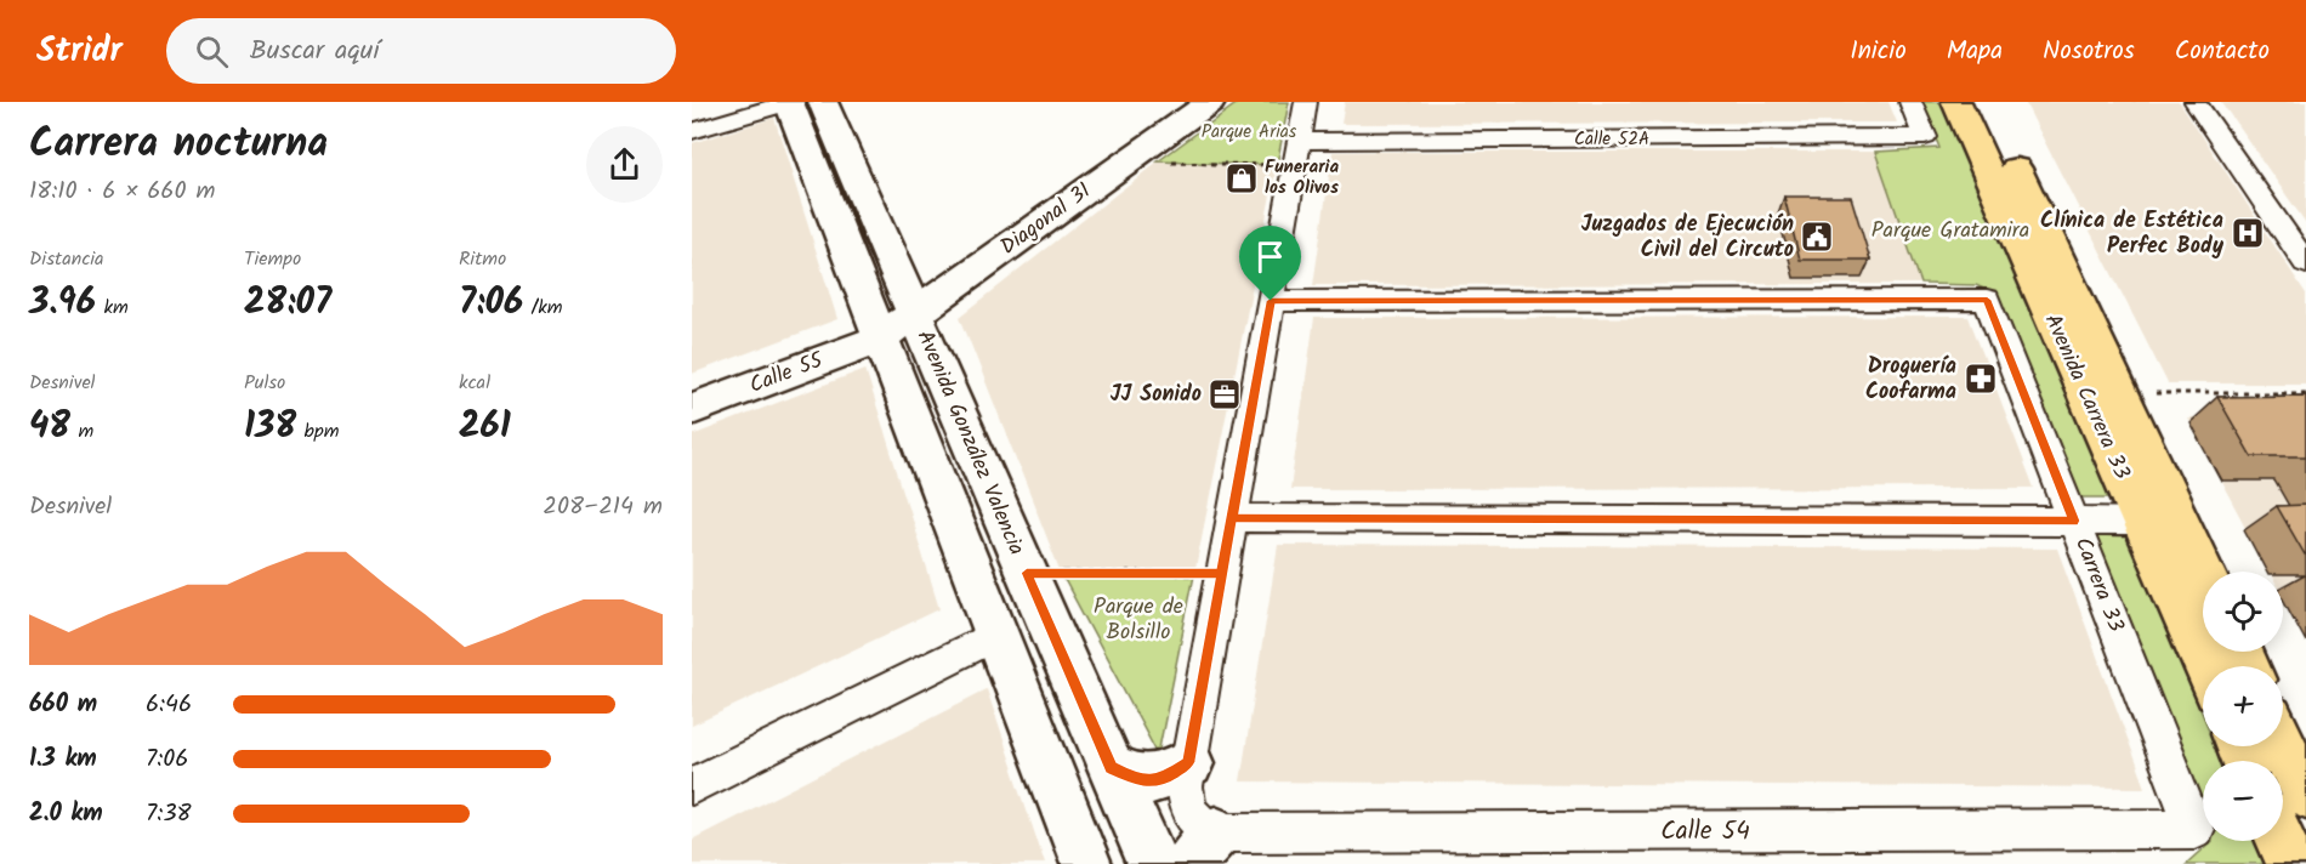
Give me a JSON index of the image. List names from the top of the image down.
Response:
{
  "streets": {
    "main road": ["Avenida Carrera 33"],
    "street": [
      "Calle 52A",
      "Diagonal 31",
      "Calle 55",
      "Avenida González Valencia",
      "Carrera 33",
      "Calle 54"
    ]
  },
  "crossings": [
    ["Diagonal 31", "Calle 55"],
    ["Diagonal 31", "Avenida González Valencia"],
    ["Calle 55", "Avenida González Valencia"],
    ["Carrera 33", "Calle 54"]
  ],
  "parks": ["Parque Arias", "Parque Gratamira", "Parque de Bolsillo"],
  "places": {
    "shop": ["Funeraria los Olivos"],
    "hospital": ["Clínica de Estética Perfec Body"],
    "public building": ["Juzgados de Ejecución Civil del Circuto"],
    "pharmacy": ["Droguería Coofarma"],
    "office": ["JJ Sonido"]
  },
  "page": {
    "header": "Stridr",
    "search": "Buscar aquí",
    "nav": [
      "Inicio",
      "Mapa",
      "Nosotros",
      "Contacto"
    ],
    "heading": ["Carrera nocturna", "18:10 · 6 × 660 m"],
    "stats": [
      ["Distancia", "3.96 km"],
      ["Tiempo", "28:07"],
      ["Ritmo", "7:06 /km"],
      ["Desnivel", "48 m"],
      ["Pulso", "138 bpm"],
      ["kcal", "261"]
    ],
    "chart": ["Desnivel", "208–214 m"],
    "map_buttons": ["+", "−"],
    "list": [
      {
        "name": "660 m",
        "note": "6:46"
      },
      {
        "name": "1.3 km",
        "note": "7:06"
      },
      {
        "name": "2.0 km",
        "note": "7:38"
      }
    ]
  }
}
